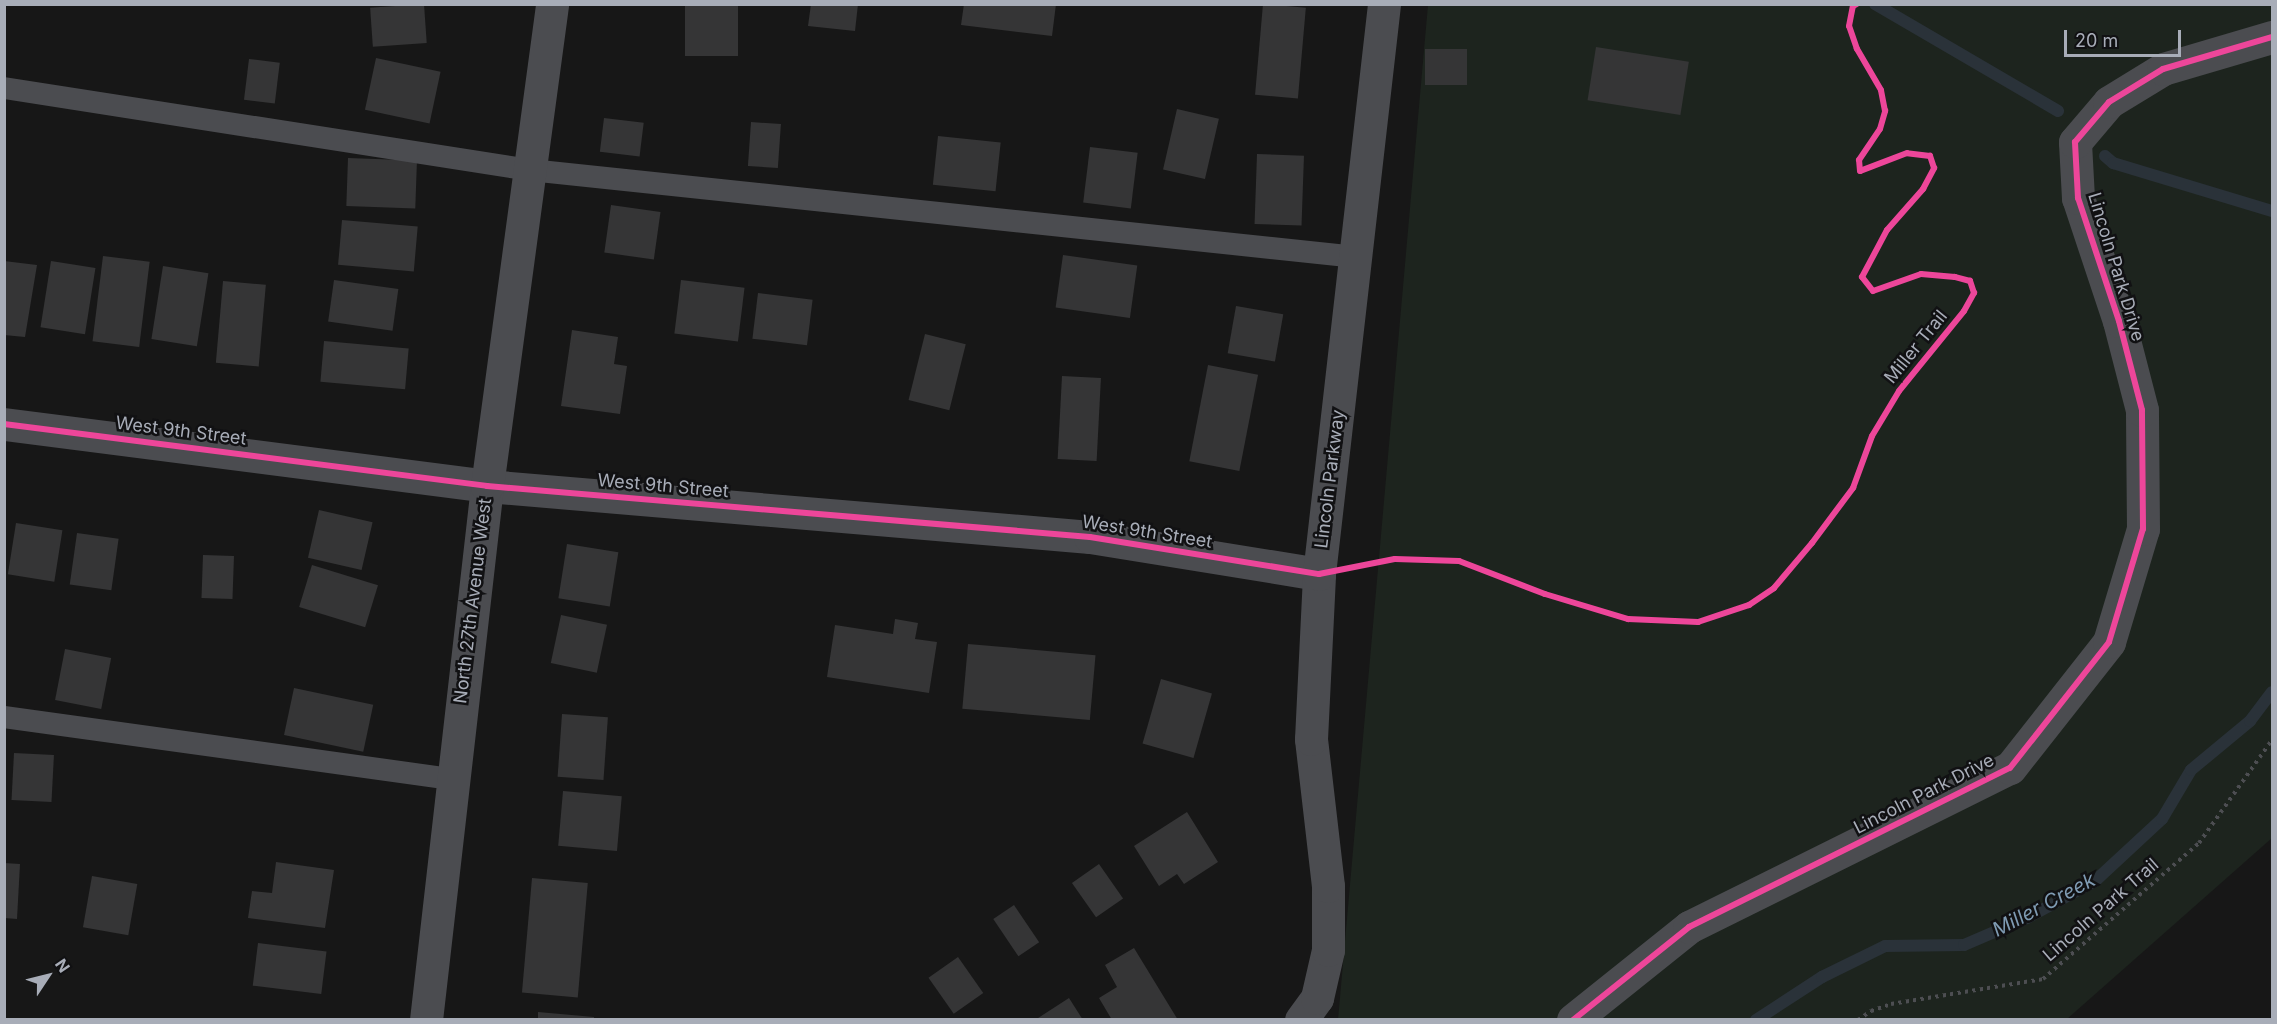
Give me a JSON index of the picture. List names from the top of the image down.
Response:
{
  "streets": {
    "street": [
      "Lincoln Park Drive",
      "West 9th Street",
      "Lincoln Parkway",
      "North 27th Avenue West"
    ],
    "path": ["Lincoln Park Trail"],
    "cycle path": ["Miller Trail"]
  },
  "crossings": [
    ["West 9th Street", "Lincoln Parkway"],
    ["West 9th Street", "North 27th Avenue West"]
  ],
  "water": ["Miller Creek"],
  "scale_bar": "20 m",
  "north": "top right"
}
